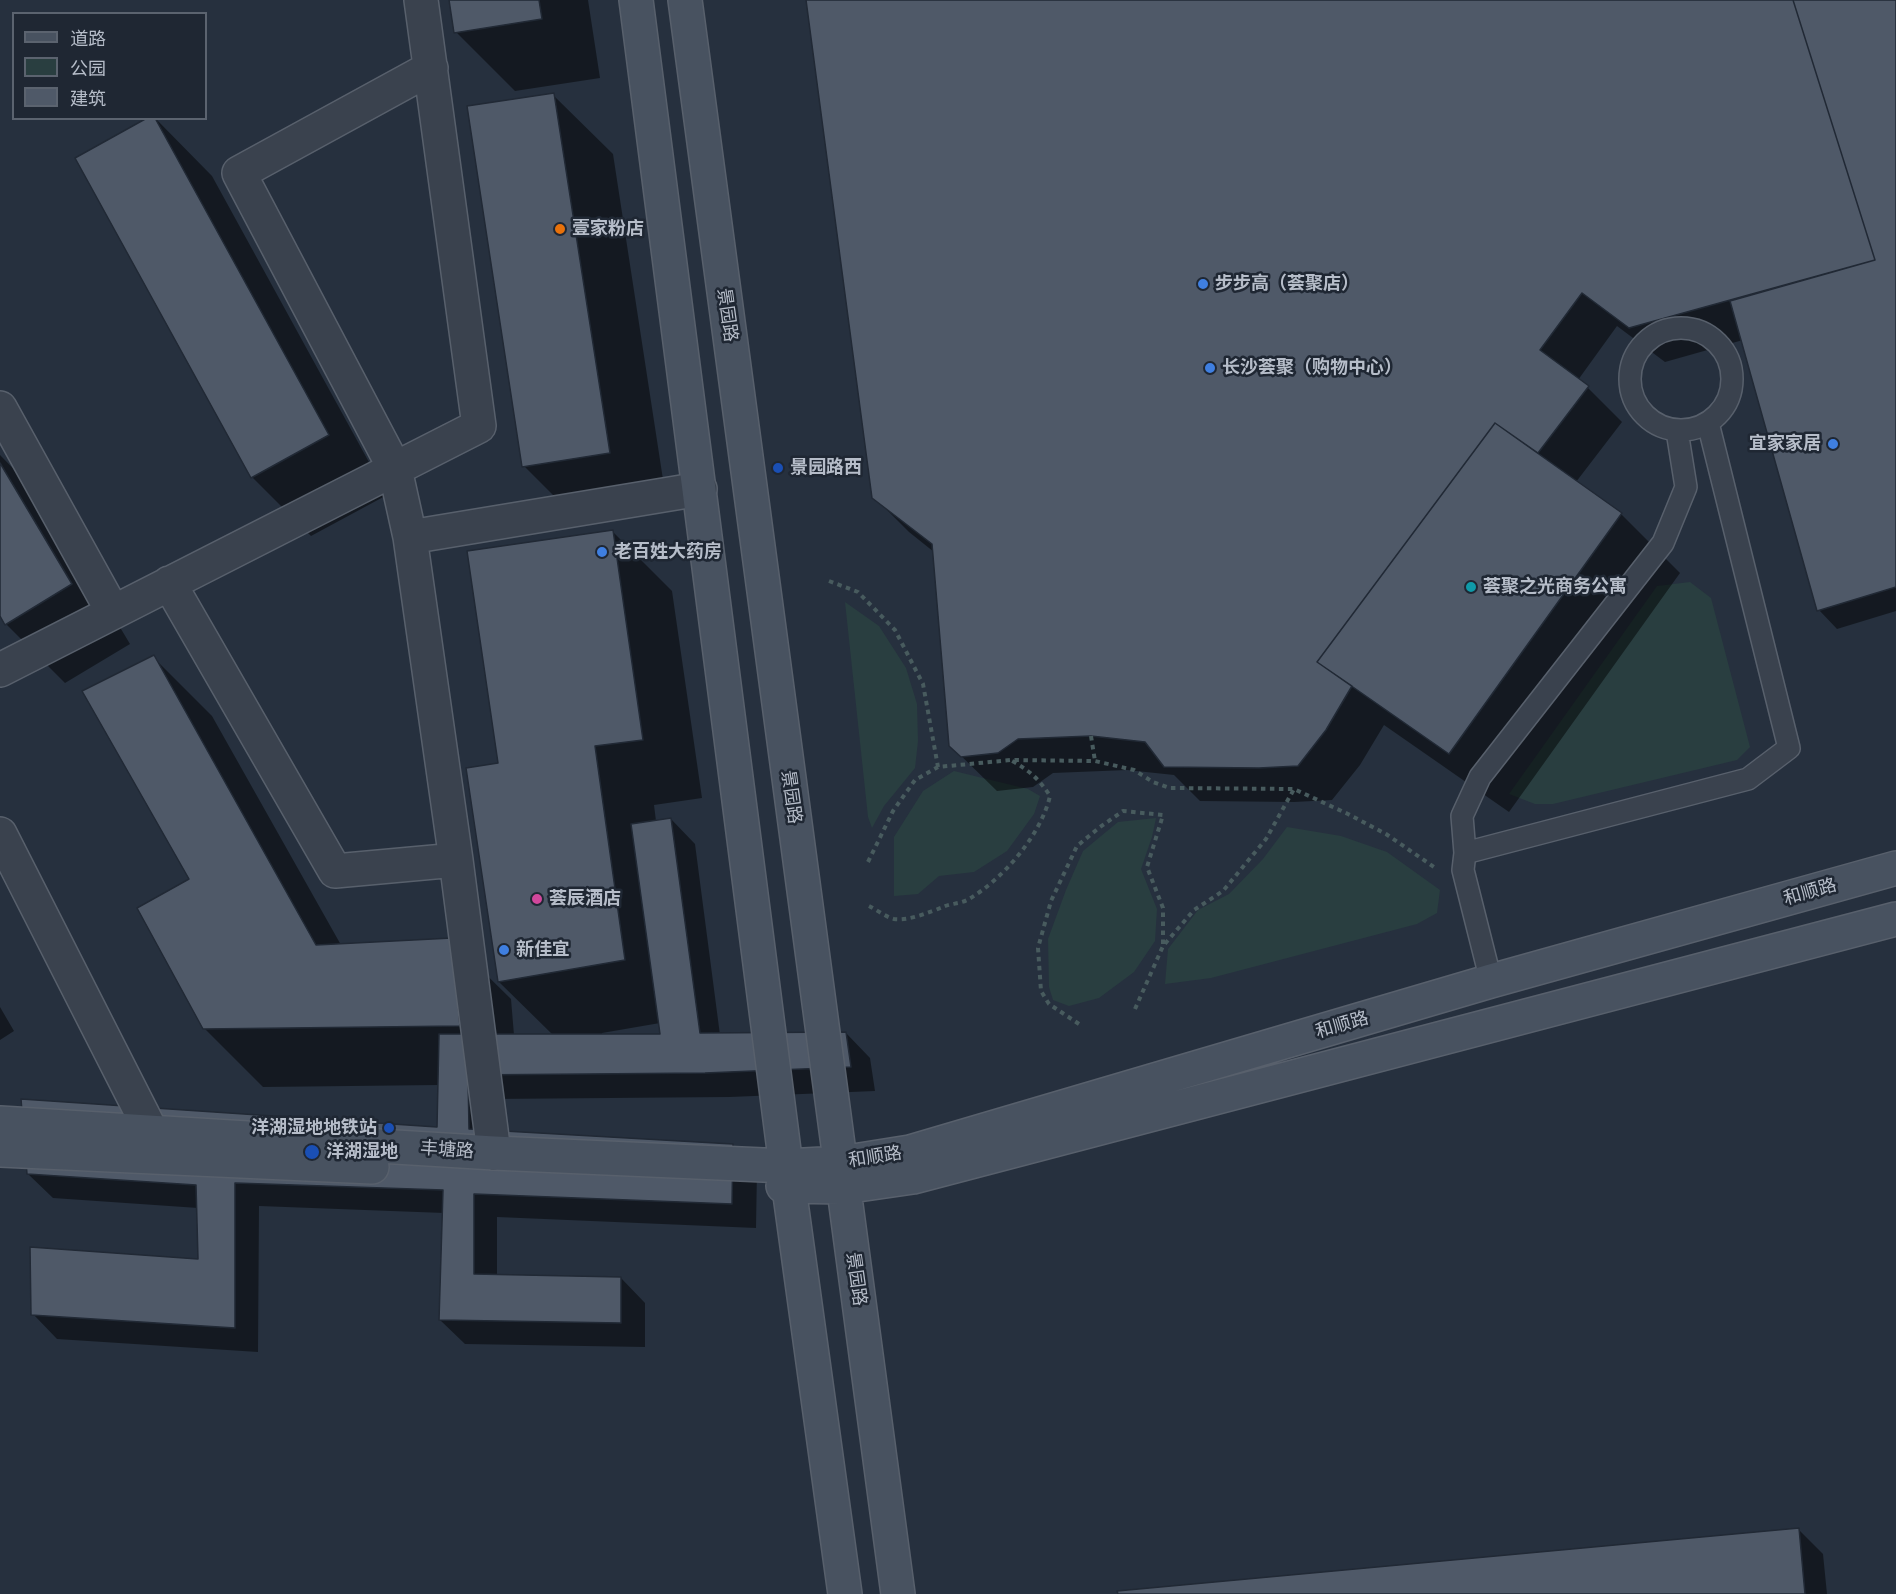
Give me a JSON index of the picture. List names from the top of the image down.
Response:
{
  "streets": {
    "main road": ["景园路", "和顺路", "丰塘路"]
  },
  "crossings": [
    ["景园路", "和顺路"],
    ["和顺路", "丰塘路"]
  ],
  "places": [
    "壹家粉店",
    "步步高（荟聚店）",
    "长沙荟聚（购物中心）",
    "宜家家居",
    "景园路西",
    "老百姓大药房",
    "荟聚之光商务公寓",
    "荟辰酒店",
    "新佳宜",
    "洋湖湿地地铁站",
    "洋湖湿地"
  ],
  "legend": ["道路", "公园", "建筑"]
}
